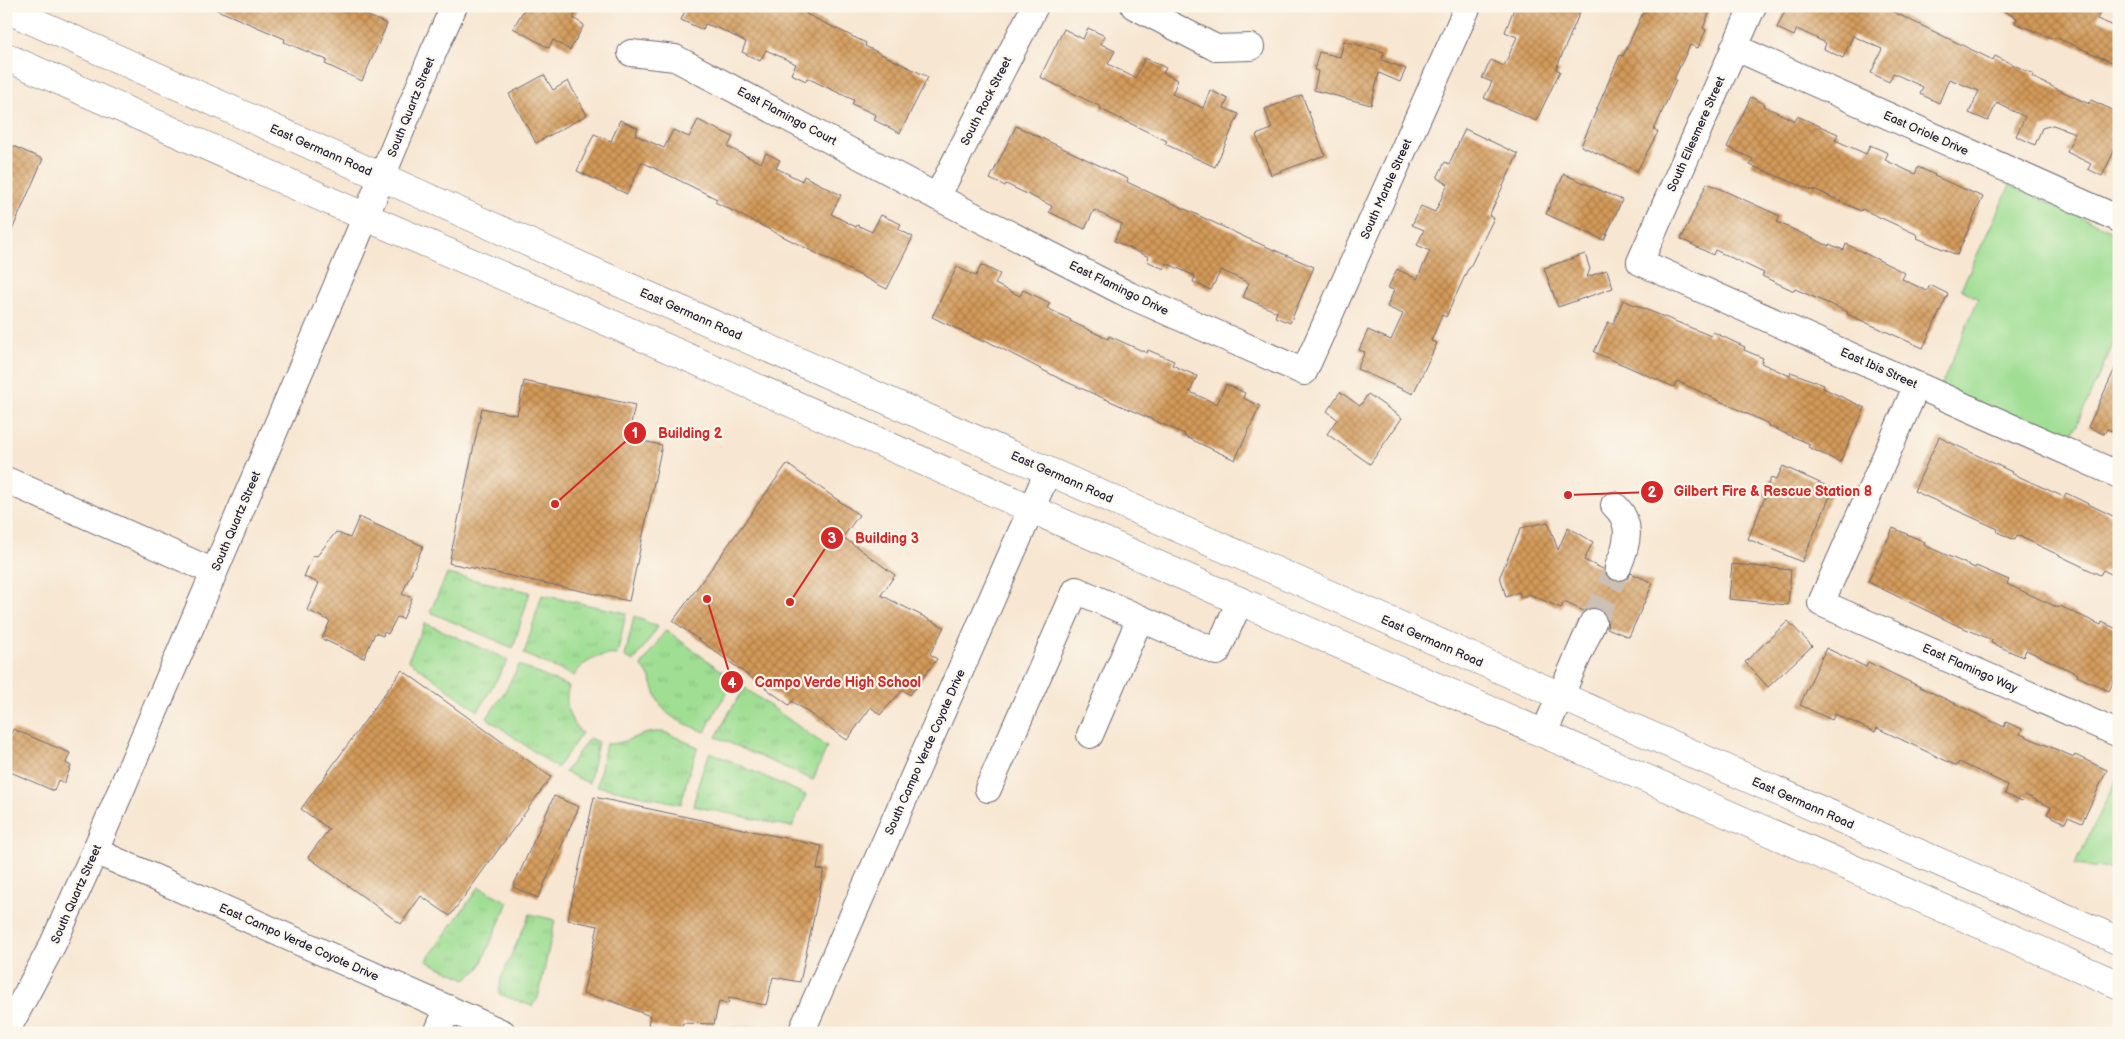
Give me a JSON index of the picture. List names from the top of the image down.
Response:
{
  "streets": {
    "main road": ["East Germann Road"],
    "street": [
      "South Rock Street",
      "South Quartz Street",
      "East Flamingo Court",
      "East Oriole Drive",
      "South Ellesmere Street",
      "South Marble Street",
      "East Flamingo Drive",
      "East Ibis Street",
      "East Flamingo Way",
      "South Campo Verde Coyote Drive",
      "East Campo Verde Coyote Drive"
    ]
  },
  "crossings": [
    ["South Rock Street", "East Flamingo Court"],
    ["South Rock Street", "East Flamingo Drive"],
    ["South Quartz Street", "East Germann Road"],
    ["South Quartz Street", "East Campo Verde Coyote Drive"],
    ["East Flamingo Court", "East Flamingo Drive"],
    ["East Oriole Drive", "South Ellesmere Street"],
    ["South Ellesmere Street", "East Ibis Street"],
    ["East Germann Road", "South Campo Verde Coyote Drive"],
    ["South Marble Street", "East Flamingo Drive"],
    ["East Ibis Street", "East Flamingo Way"]
  ],
  "places": [
    "Gilbert Fire & Rescue Station 8",
    "Building 2",
    "Campo Verde High School",
    "Building 3"
  ]
}
